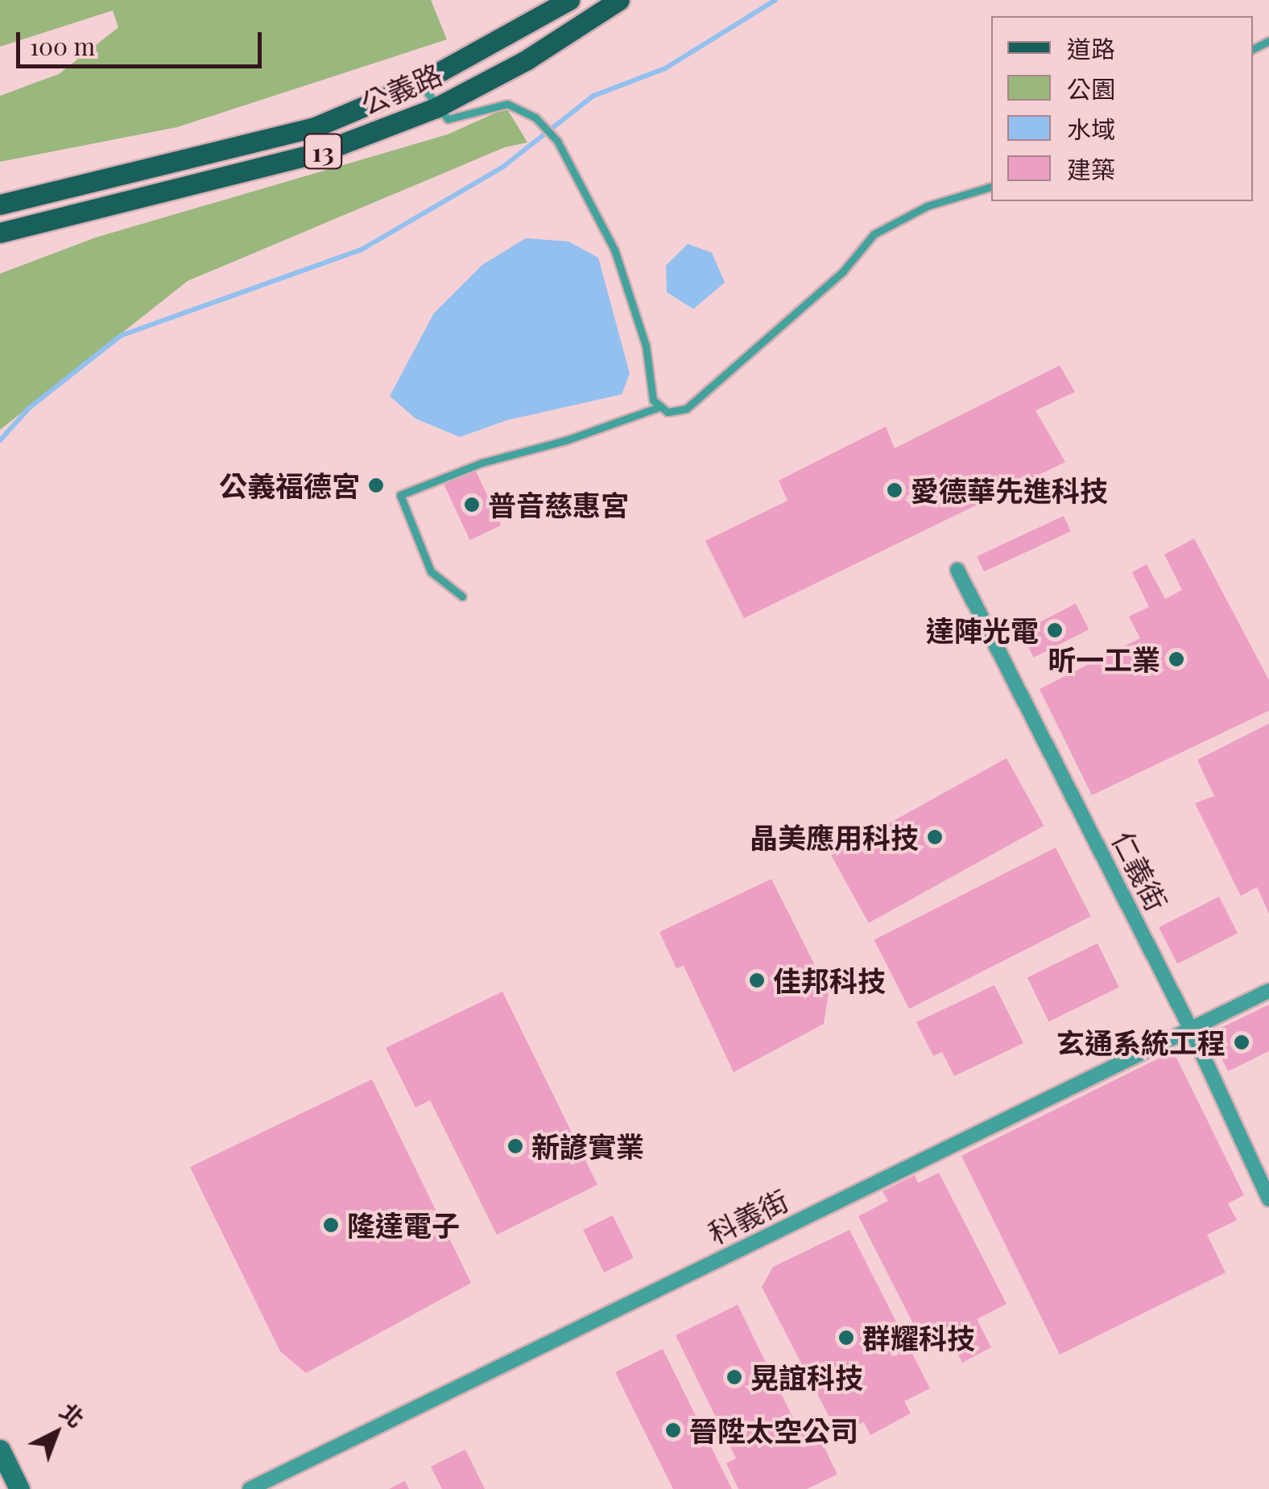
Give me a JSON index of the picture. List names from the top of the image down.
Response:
{
  "streets": {
    "main road": ["公義路", "13"],
    "street": ["仁義街", "科義街"]
  },
  "crossings": [
    ["仁義街", "科義街"]
  ],
  "places": [
    "公義福德宮",
    "愛德華先進科技",
    "普音慈惠宮",
    "達陣光電",
    "昕一工業",
    "晶美應用科技",
    "佳邦科技",
    "玄通系統工程",
    "新諺實業",
    "隆達電子",
    "群耀科技",
    "晃誼科技",
    "晉陞太空公司"
  ],
  "legend": [
    "道路",
    "公園",
    "水域",
    "建築"
  ],
  "scale_bar": "100 m",
  "north": "top right"
}
